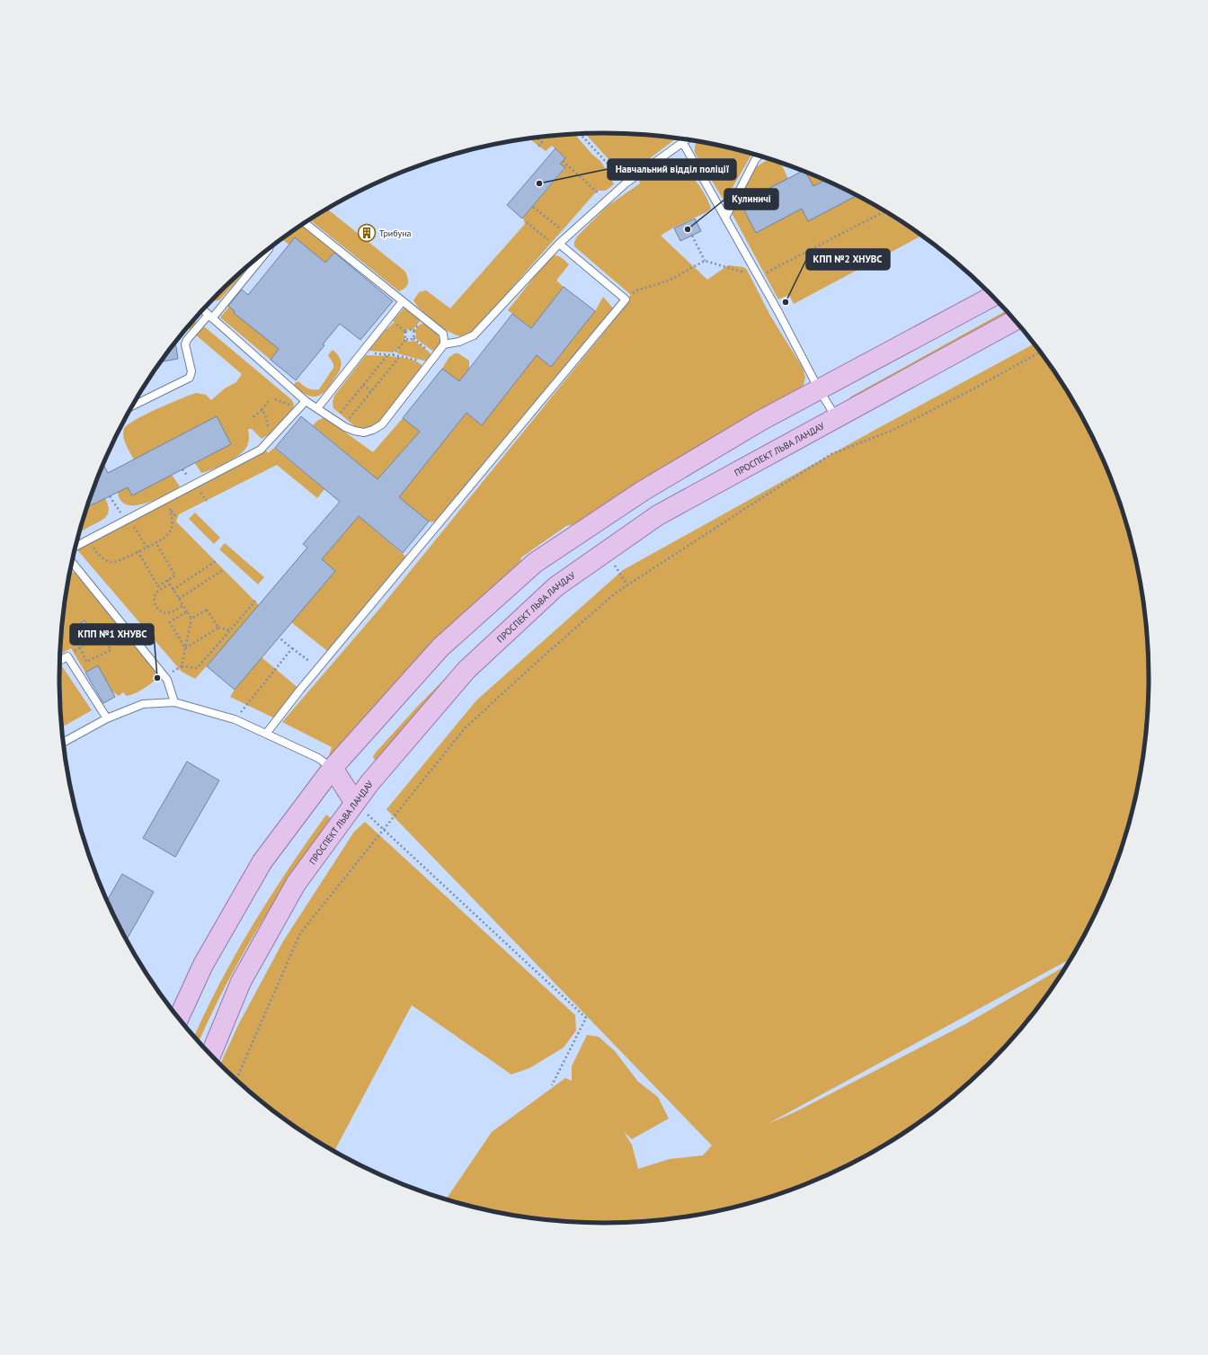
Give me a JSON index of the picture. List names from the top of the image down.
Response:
{
  "streets": {
    "main road": ["ПРОСПЕКТ ЛЬВА ЛАНДАУ"]
  },
  "places": {
    "other": [
      "Навчальний відділ поліції",
      "Кулиничі",
      "КПП №2 ХНУВС",
      "КПП №1 ХНУВС"
    ],
    "building": ["Трибуна"]
  }
}
